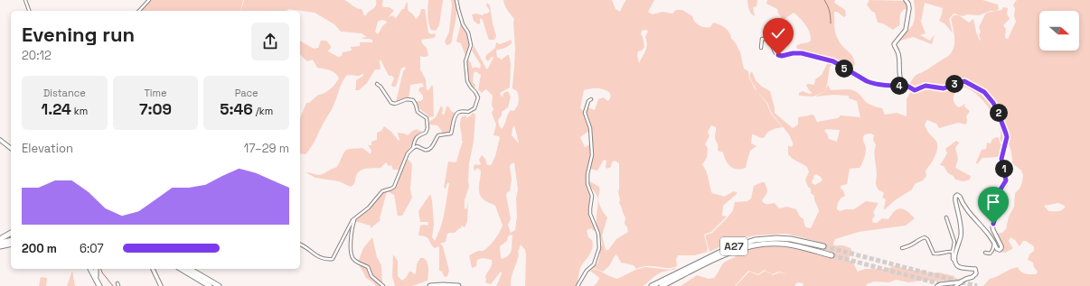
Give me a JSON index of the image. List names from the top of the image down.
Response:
{
  "streets": {
    "highway": ["A27"]
  },
  "north": "right",
  "page": {
    "heading": ["Evening run", "20:12"],
    "pins": [
      "5",
      "3",
      "4",
      "2",
      "1"
    ],
    "stats": [
      ["Distance", "1.24 km"],
      ["Time", "7:09"],
      ["Pace", "5:46 /km"]
    ],
    "chart": ["Elevation", "17–29 m"],
    "list": [
      {
        "name": "200 m",
        "note": "6:07"
      }
    ]
  }
}
